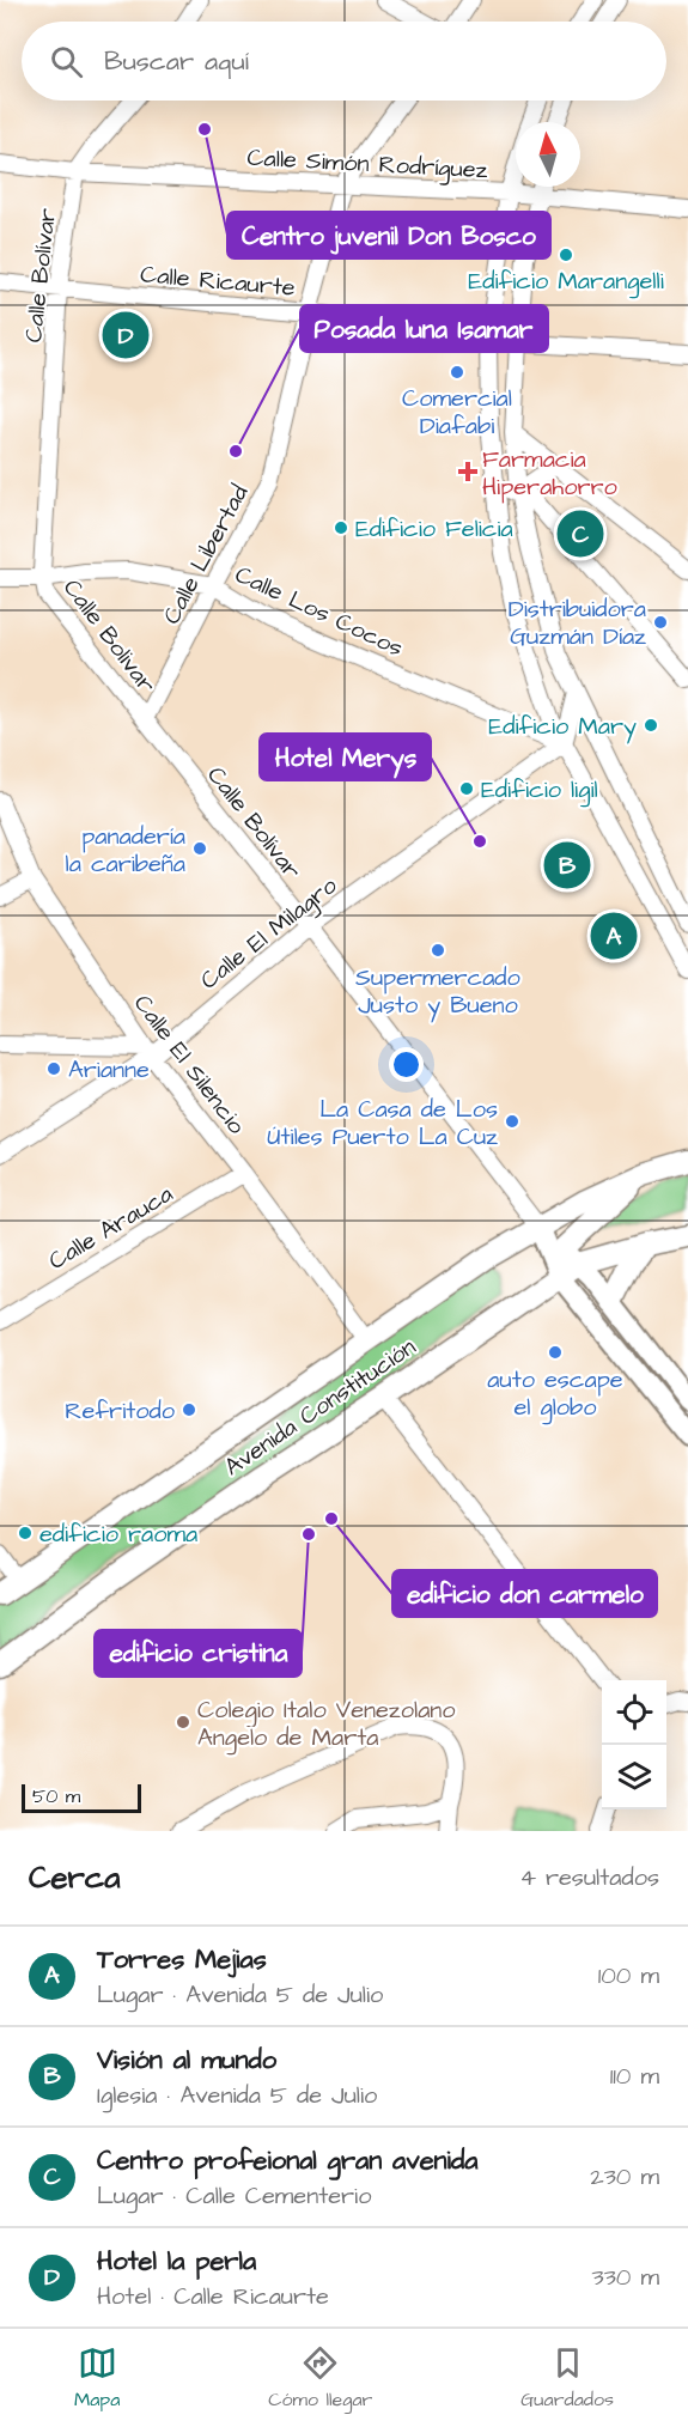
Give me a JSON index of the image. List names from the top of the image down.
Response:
{
  "streets": {
    "main road": ["Avenida Constitución"],
    "street": [
      "Calle Simón Rodríguez",
      "Calle Bolívar",
      "Calle Ricaurte",
      "Calle Libertad",
      "Calle Los Cocos",
      "Calle Bolivar",
      "Calle El Milagro",
      "Calle El Silencio",
      "Calle Arauca"
    ]
  },
  "crossings": [
    ["Calle Simón Rodríguez", "Calle Bolívar"],
    ["Calle Simón Rodríguez", "Calle Libertad"],
    ["Calle Bolívar", "Calle Ricaurte"],
    ["Calle Bolívar", "Calle Libertad"],
    ["Calle Bolívar", "Calle Los Cocos"],
    ["Calle Bolívar", "Calle Bolivar"],
    ["Calle Bolívar", "Calle El Milagro"],
    ["Calle Bolívar", "Avenida Constitución"],
    ["Calle Ricaurte", "Calle Libertad"],
    ["Calle Libertad", "Calle Los Cocos"],
    ["Calle Libertad", "Calle Bolivar"],
    ["Calle Los Cocos", "Calle Bolivar"],
    ["Calle Los Cocos", "Calle El Milagro"],
    ["Calle El Milagro", "Calle El Silencio"],
    ["Calle El Silencio", "Calle Arauca"],
    ["Calle El Silencio", "Avenida Constitución"]
  ],
  "places": {
    "other": [
      "Centro juvenil Don Bosco",
      "Edificio Marangelli",
      "Comercial Diafabi",
      "Posada luna Isamar",
      "Edificio Felicia",
      "Distribuidora Guzmán Díaz",
      "Edificio Mary",
      "Edificio ligil",
      "Hotel Merys",
      "panadería la caribeña",
      "Supermercado Justo y Bueno",
      "Arianne",
      "La Casa de Los Útiles Puerto La Cuz",
      "auto escape el globo",
      "Refritodo",
      "edificio don carmelo",
      "edificio raoma",
      "edificio cristina",
      "Colegio Italo Venezolano Angelo de Marta"
    ],
    "health": ["Farmacia Hiperahorro"]
  },
  "scale_bar": "50 m",
  "north": "top",
  "page": {
    "search": "Buscar aquí",
    "pins": [
      "D",
      "C",
      "B",
      "A"
    ],
    "scale": "50 m",
    "heading": ["Cerca", "4 resultados"],
    "list": [
      {
        "mark": "A",
        "name": "Torres Mejias",
        "note": "Lugar · Avenida 5 de Julio",
        "value": "100 m"
      },
      {
        "mark": "B",
        "name": "Visión al mundo",
        "note": "Iglesia · Avenida 5 de Julio",
        "value": "110 m"
      },
      {
        "mark": "C",
        "name": "Centro profeional gran avenida",
        "note": "Lugar · Calle Cementerio",
        "value": "230 m"
      },
      {
        "mark": "D",
        "name": "Hotel la perla",
        "note": "Hotel · Calle Ricaurte",
        "value": "330 m"
      }
    ],
    "nav": ["Mapa", "Cómo llegar", "Guardados"]
  }
}
